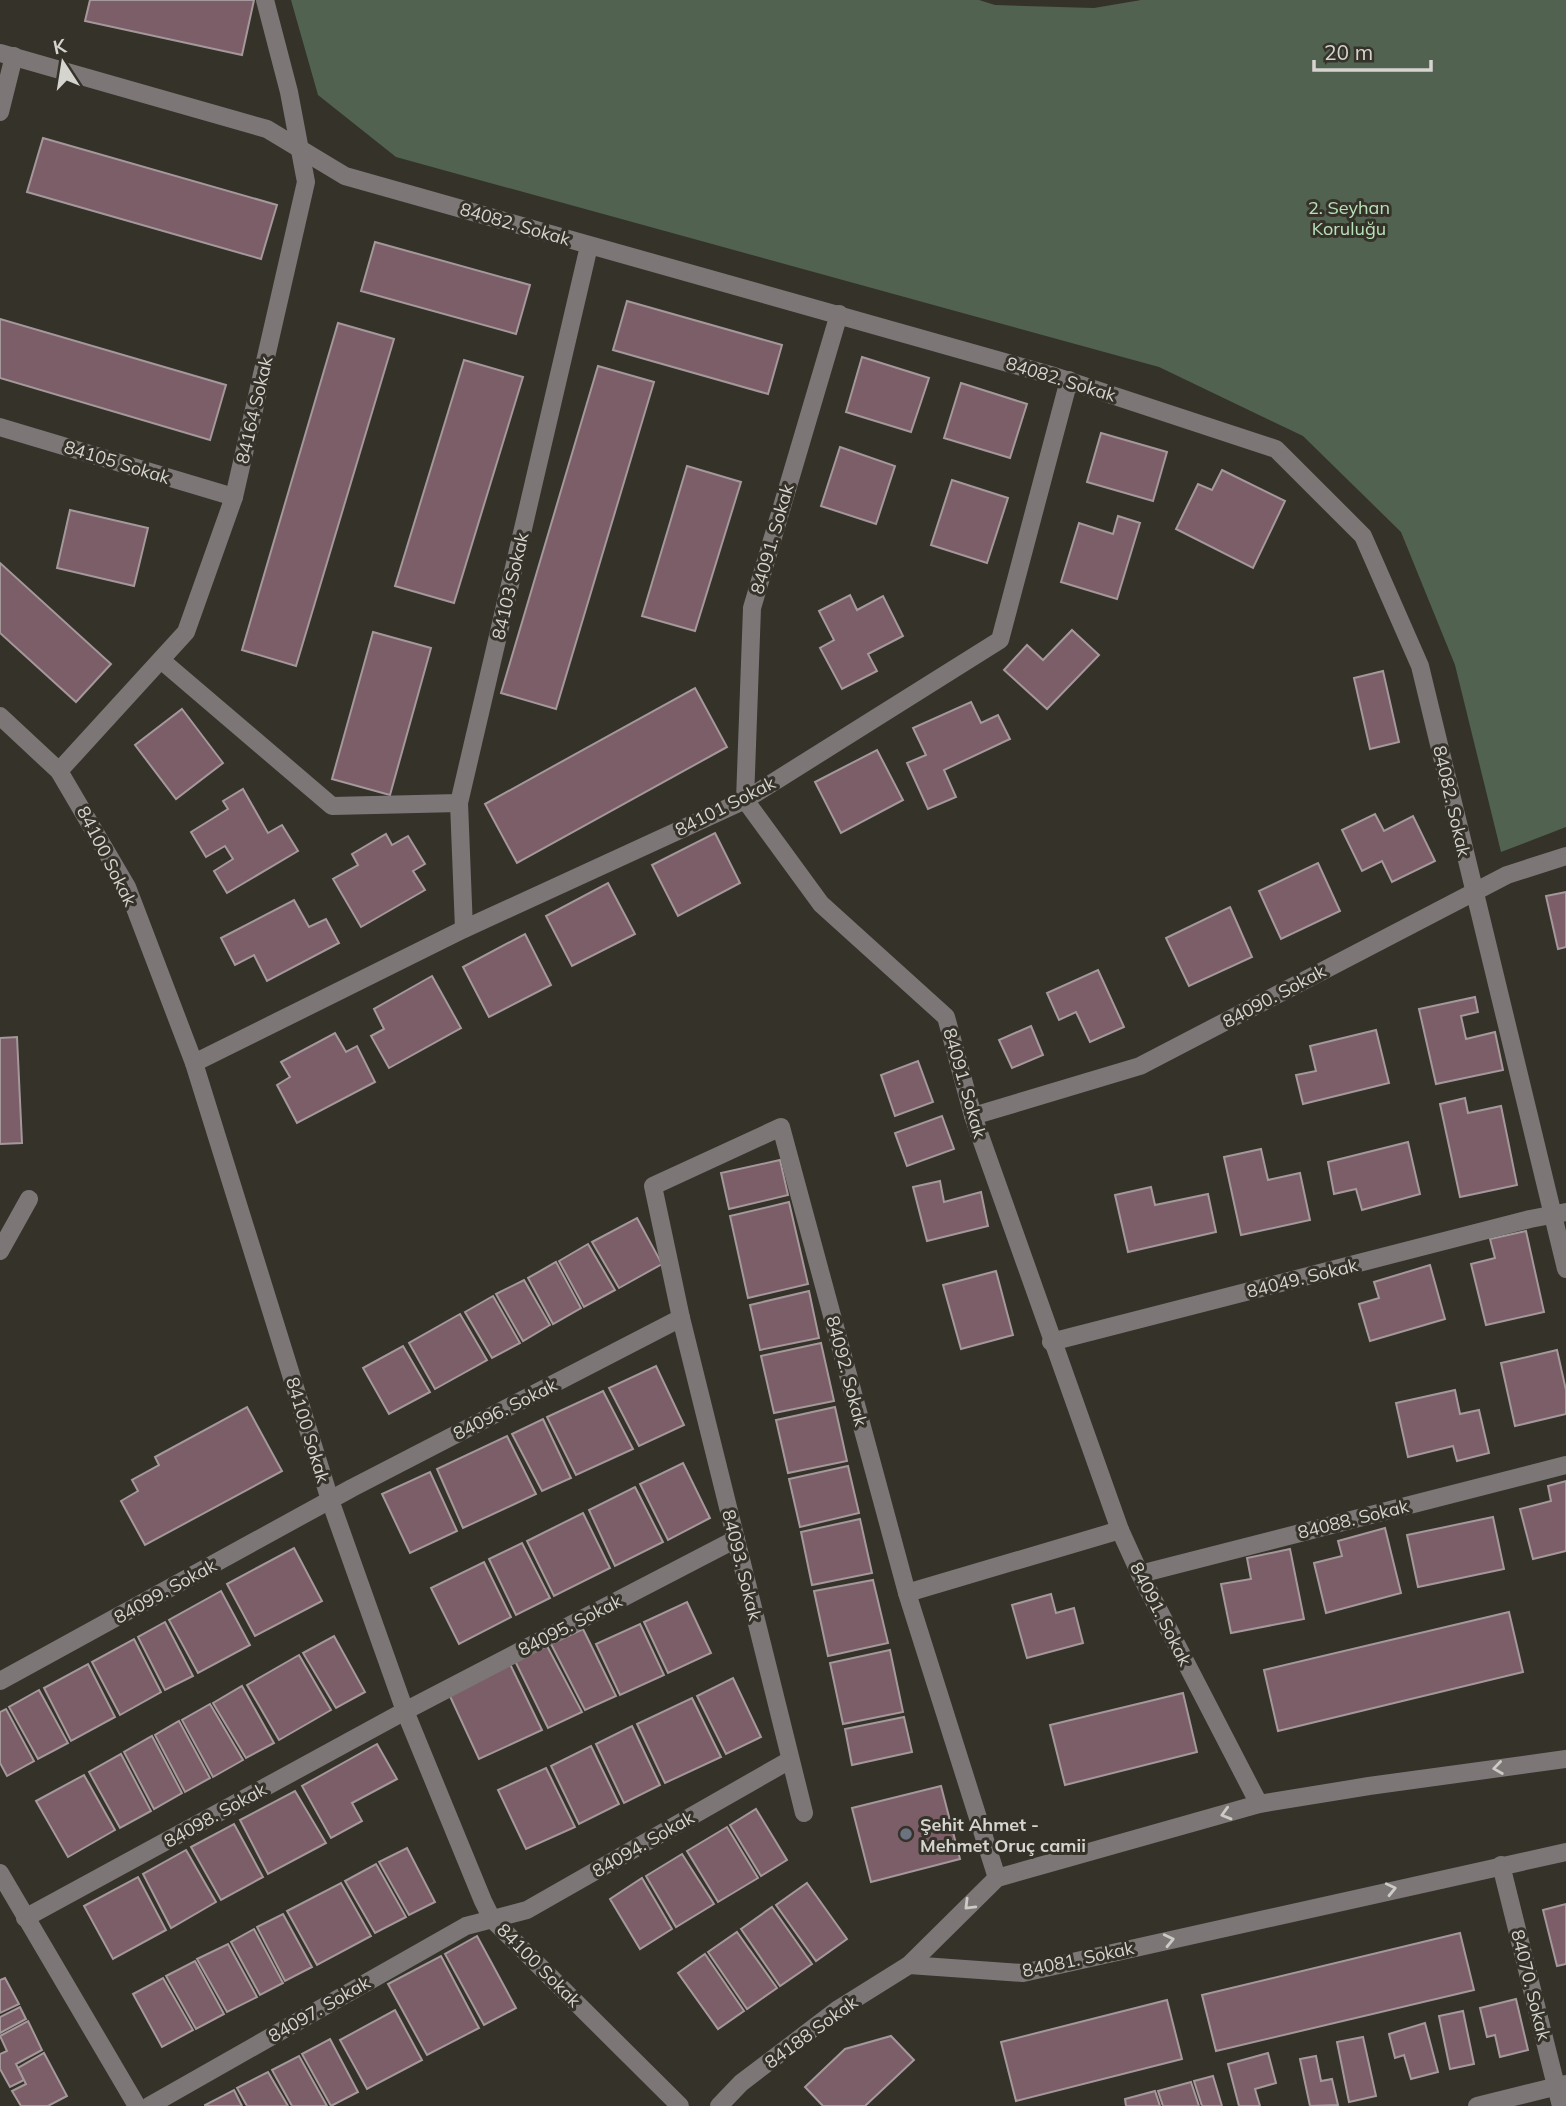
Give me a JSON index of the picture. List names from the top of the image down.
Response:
{
  "streets": {
    "street": [
      "84082. Sokak",
      "84164 Sokak",
      "84105 Sokak",
      "84091. Sokak",
      "84103 Sokak",
      "84101 Sokak",
      "84100 Sokak",
      "84090. Sokak",
      "84049. Sokak",
      "84092. Sokak",
      "84096. Sokak",
      "84088. Sokak",
      "84093. Sokak",
      "84099. Sokak",
      "84095. Sokak",
      "84098. Sokak",
      "84094. Sokak",
      "84081. Sokak",
      "84070. Sokak",
      "84097. Sokak",
      "84188 Sokak"
    ]
  },
  "crossings": [
    ["84082. Sokak", "84164 Sokak"],
    ["84082. Sokak", "84091. Sokak"],
    ["84082. Sokak", "84103 Sokak"],
    ["84082. Sokak", "84101 Sokak"],
    ["84082. Sokak", "84090. Sokak"],
    ["84082. Sokak", "84049. Sokak"],
    ["84164 Sokak", "84105 Sokak"],
    ["84164 Sokak", "84100 Sokak"],
    ["84091. Sokak", "84101 Sokak"],
    ["84091. Sokak", "84090. Sokak"],
    ["84091. Sokak", "84049. Sokak"],
    ["84091. Sokak", "84088. Sokak"],
    ["84103 Sokak", "84101 Sokak"],
    ["84101 Sokak", "84100 Sokak"],
    ["84100 Sokak", "84096. Sokak"],
    ["84100 Sokak", "84099. Sokak"],
    ["84100 Sokak", "84095. Sokak"],
    ["84100 Sokak", "84098. Sokak"],
    ["84100 Sokak", "84094. Sokak"],
    ["84100 Sokak", "84097. Sokak"],
    ["84092. Sokak", "84096. Sokak"],
    ["84092. Sokak", "84093. Sokak"],
    ["84096. Sokak", "84093. Sokak"],
    ["84096. Sokak", "84099. Sokak"],
    ["84093. Sokak", "84095. Sokak"],
    ["84093. Sokak", "84094. Sokak"],
    ["84095. Sokak", "84098. Sokak"],
    ["84094. Sokak", "84097. Sokak"],
    ["84081. Sokak", "84070. Sokak"],
    ["84081. Sokak", "84188 Sokak"]
  ],
  "parks": ["2. Seyhan Koruluğu"],
  "places": ["Şehit Ahmet - Mehmet Oruç camii"],
  "scale_bar": "20 m",
  "north": "top"
}
